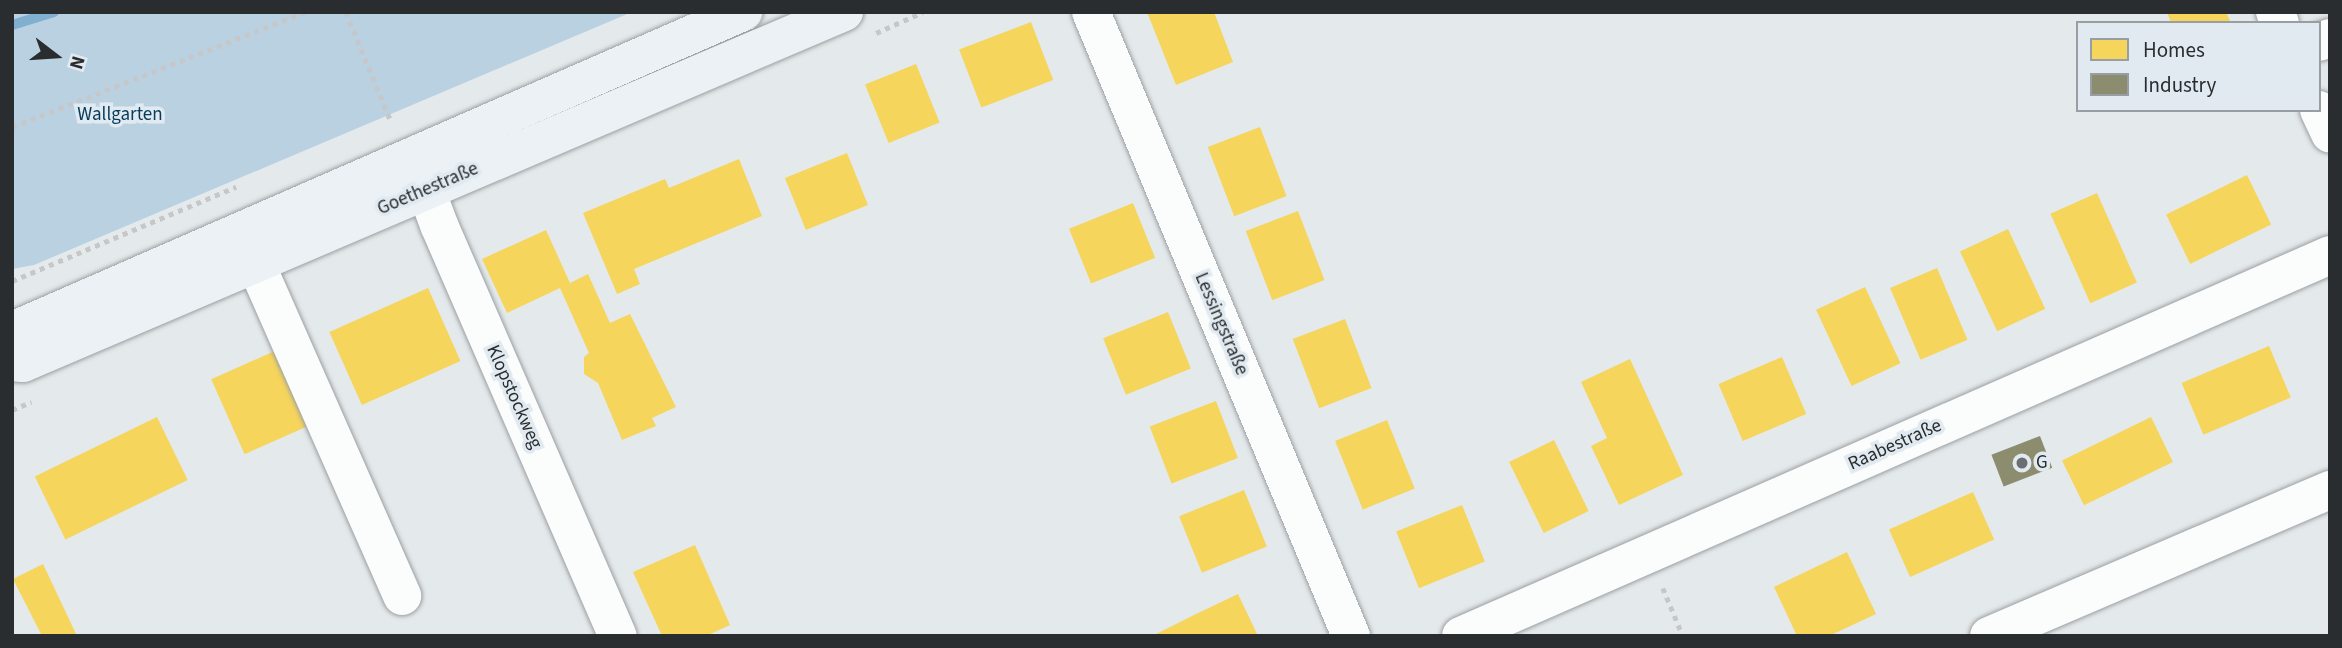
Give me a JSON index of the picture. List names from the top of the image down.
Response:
{
  "streets": {
    "main road": ["Goethestraße"],
    "street": ["Lessingstraße", "Klopstockweg", "Raabestraße"]
  },
  "crossings": [
    ["Goethestraße", "Klopstockweg"]
  ],
  "parks": ["Wallgarten"],
  "places": ["G"],
  "legend": ["Homes", "Industry"],
  "north": "right"
}
